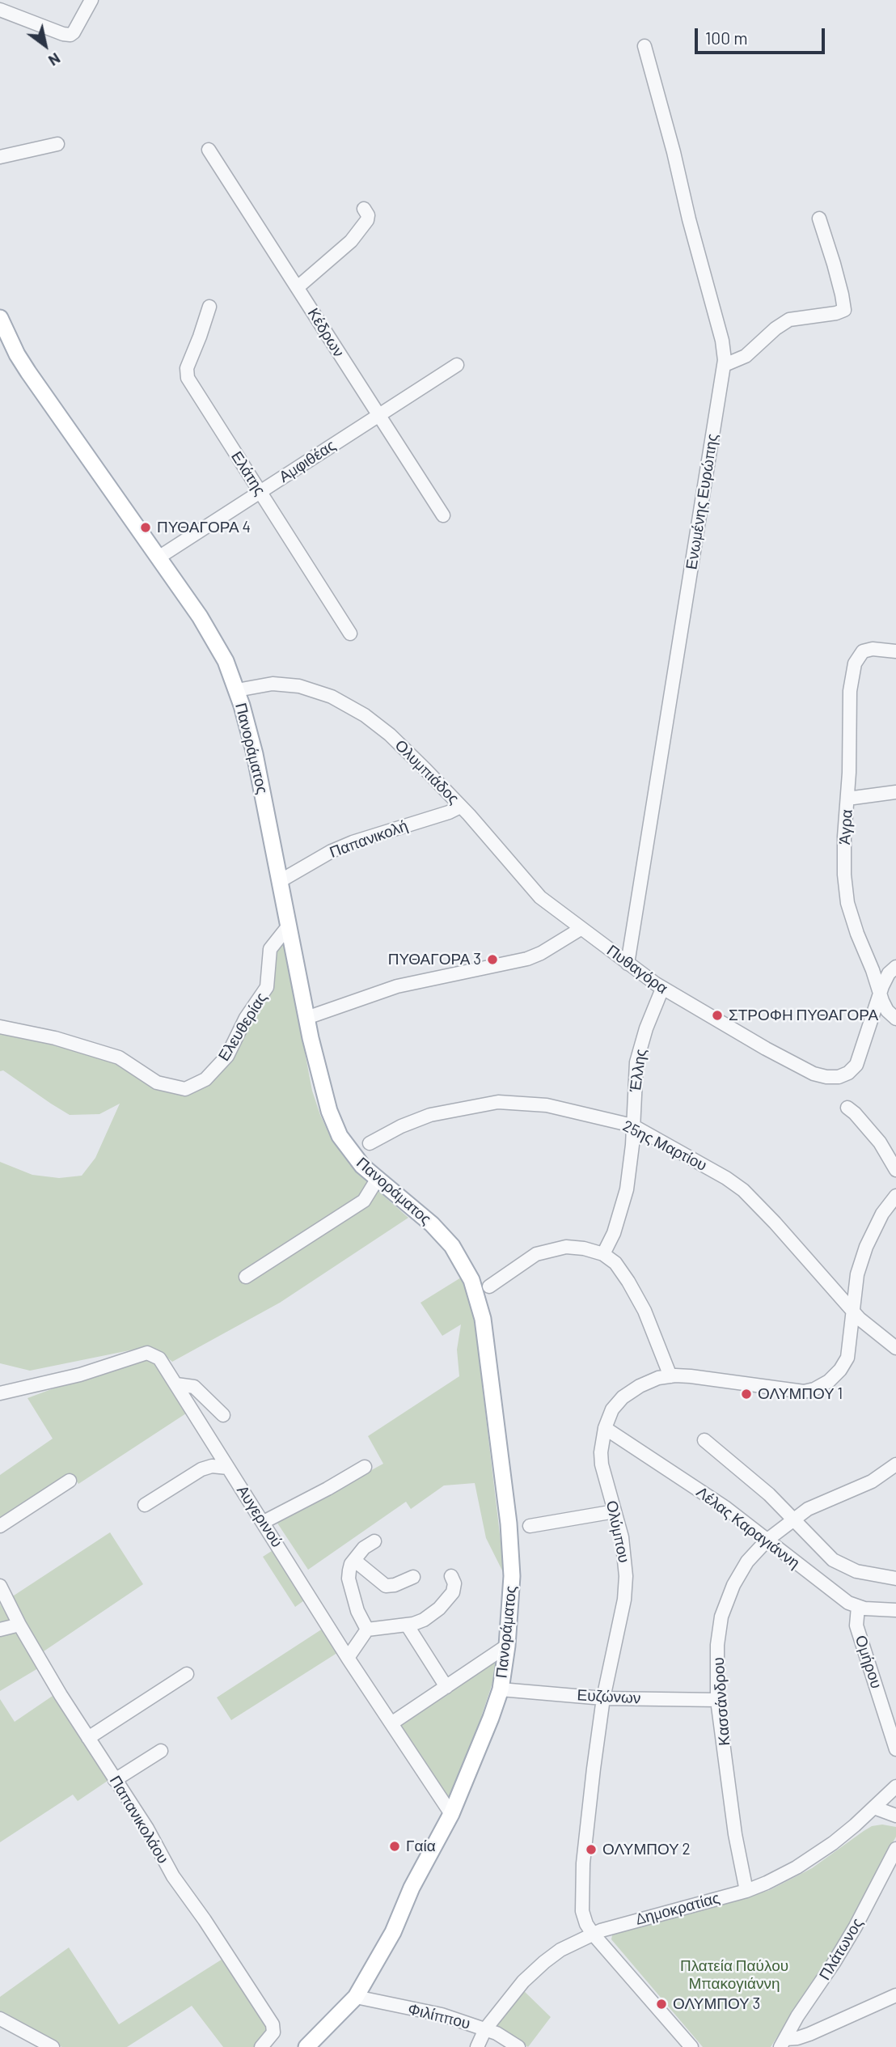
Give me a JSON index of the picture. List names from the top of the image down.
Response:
{
  "streets": {
    "main road": ["Πανοράματος"],
    "street": [
      "Κέδρων",
      "Αμφιθέας",
      "Ελάτης",
      "Ενωμένης Ευρώπης",
      "Ολυμπιάδος",
      "Άγρα",
      "Παπανικολή",
      "Πυθαγόρα",
      "Ελευθερίας",
      "Έλλης",
      "25ης Μαρτίου",
      "Αυγερινού",
      "Λέλας Καραγιάννη",
      "Ολύμπου",
      "Ομήρου",
      "Ευζώνων",
      "Κασσάνδρου",
      "Παπανικολάου",
      "Δημοκρατίας",
      "Πλάτωνος",
      "Φιλίππου"
    ]
  },
  "crossings": [
    ["Κέδρων", "Αμφιθέας"],
    ["Αμφιθέας", "Ελάτης"],
    ["Αμφιθέας", "Πανοράματος"],
    ["Ενωμένης Ευρώπης", "Πυθαγόρα"],
    ["Πανοράματος", "Ολυμπιάδος"],
    ["Πανοράματος", "Παπανικολή"],
    ["Πανοράματος", "Ελευθερίας"],
    ["Πανοράματος", "Αυγερινού"],
    ["Πανοράματος", "Ευζώνων"],
    ["Πανοράματος", "Φιλίππου"],
    ["Ολυμπιάδος", "Παπανικολή"],
    ["Ολυμπιάδος", "Πυθαγόρα"],
    ["Άγρα", "Πυθαγόρα"],
    ["Πυθαγόρα", "Έλλης"],
    ["Έλλης", "25ης Μαρτίου"],
    ["25ης Μαρτίου", "Ολύμπου"],
    ["Λέλας Καραγιάννη", "Ολύμπου"],
    ["Λέλας Καραγιάννη", "Ομήρου"],
    ["Λέλας Καραγιάννη", "Κασσάνδρου"],
    ["Ολύμπου", "Ευζώνων"],
    ["Ολύμπου", "Δημοκρατίας"],
    ["Ευζώνων", "Κασσάνδρου"],
    ["Κασσάνδρου", "Δημοκρατίας"],
    ["Δημοκρατίας", "Φιλίππου"]
  ],
  "parks": ["Πλατεία Παύλου Μπακογιάννη"],
  "places": [
    "ΠΥΘΑΓΟΡΑ 4",
    "ΠΥΘΑΓΟΡΑ 3",
    "ΣΤΡΟΦΗ ΠΥΘΑΓΟΡΑ",
    "ΟΛΥΜΠΟΥ 1",
    "Γαία",
    "ΟΛΥΜΠΟΥ 2",
    "ΟΛΥΜΠΟΥ 3"
  ],
  "scale_bar": "100 m",
  "north": "bottom right"
}
